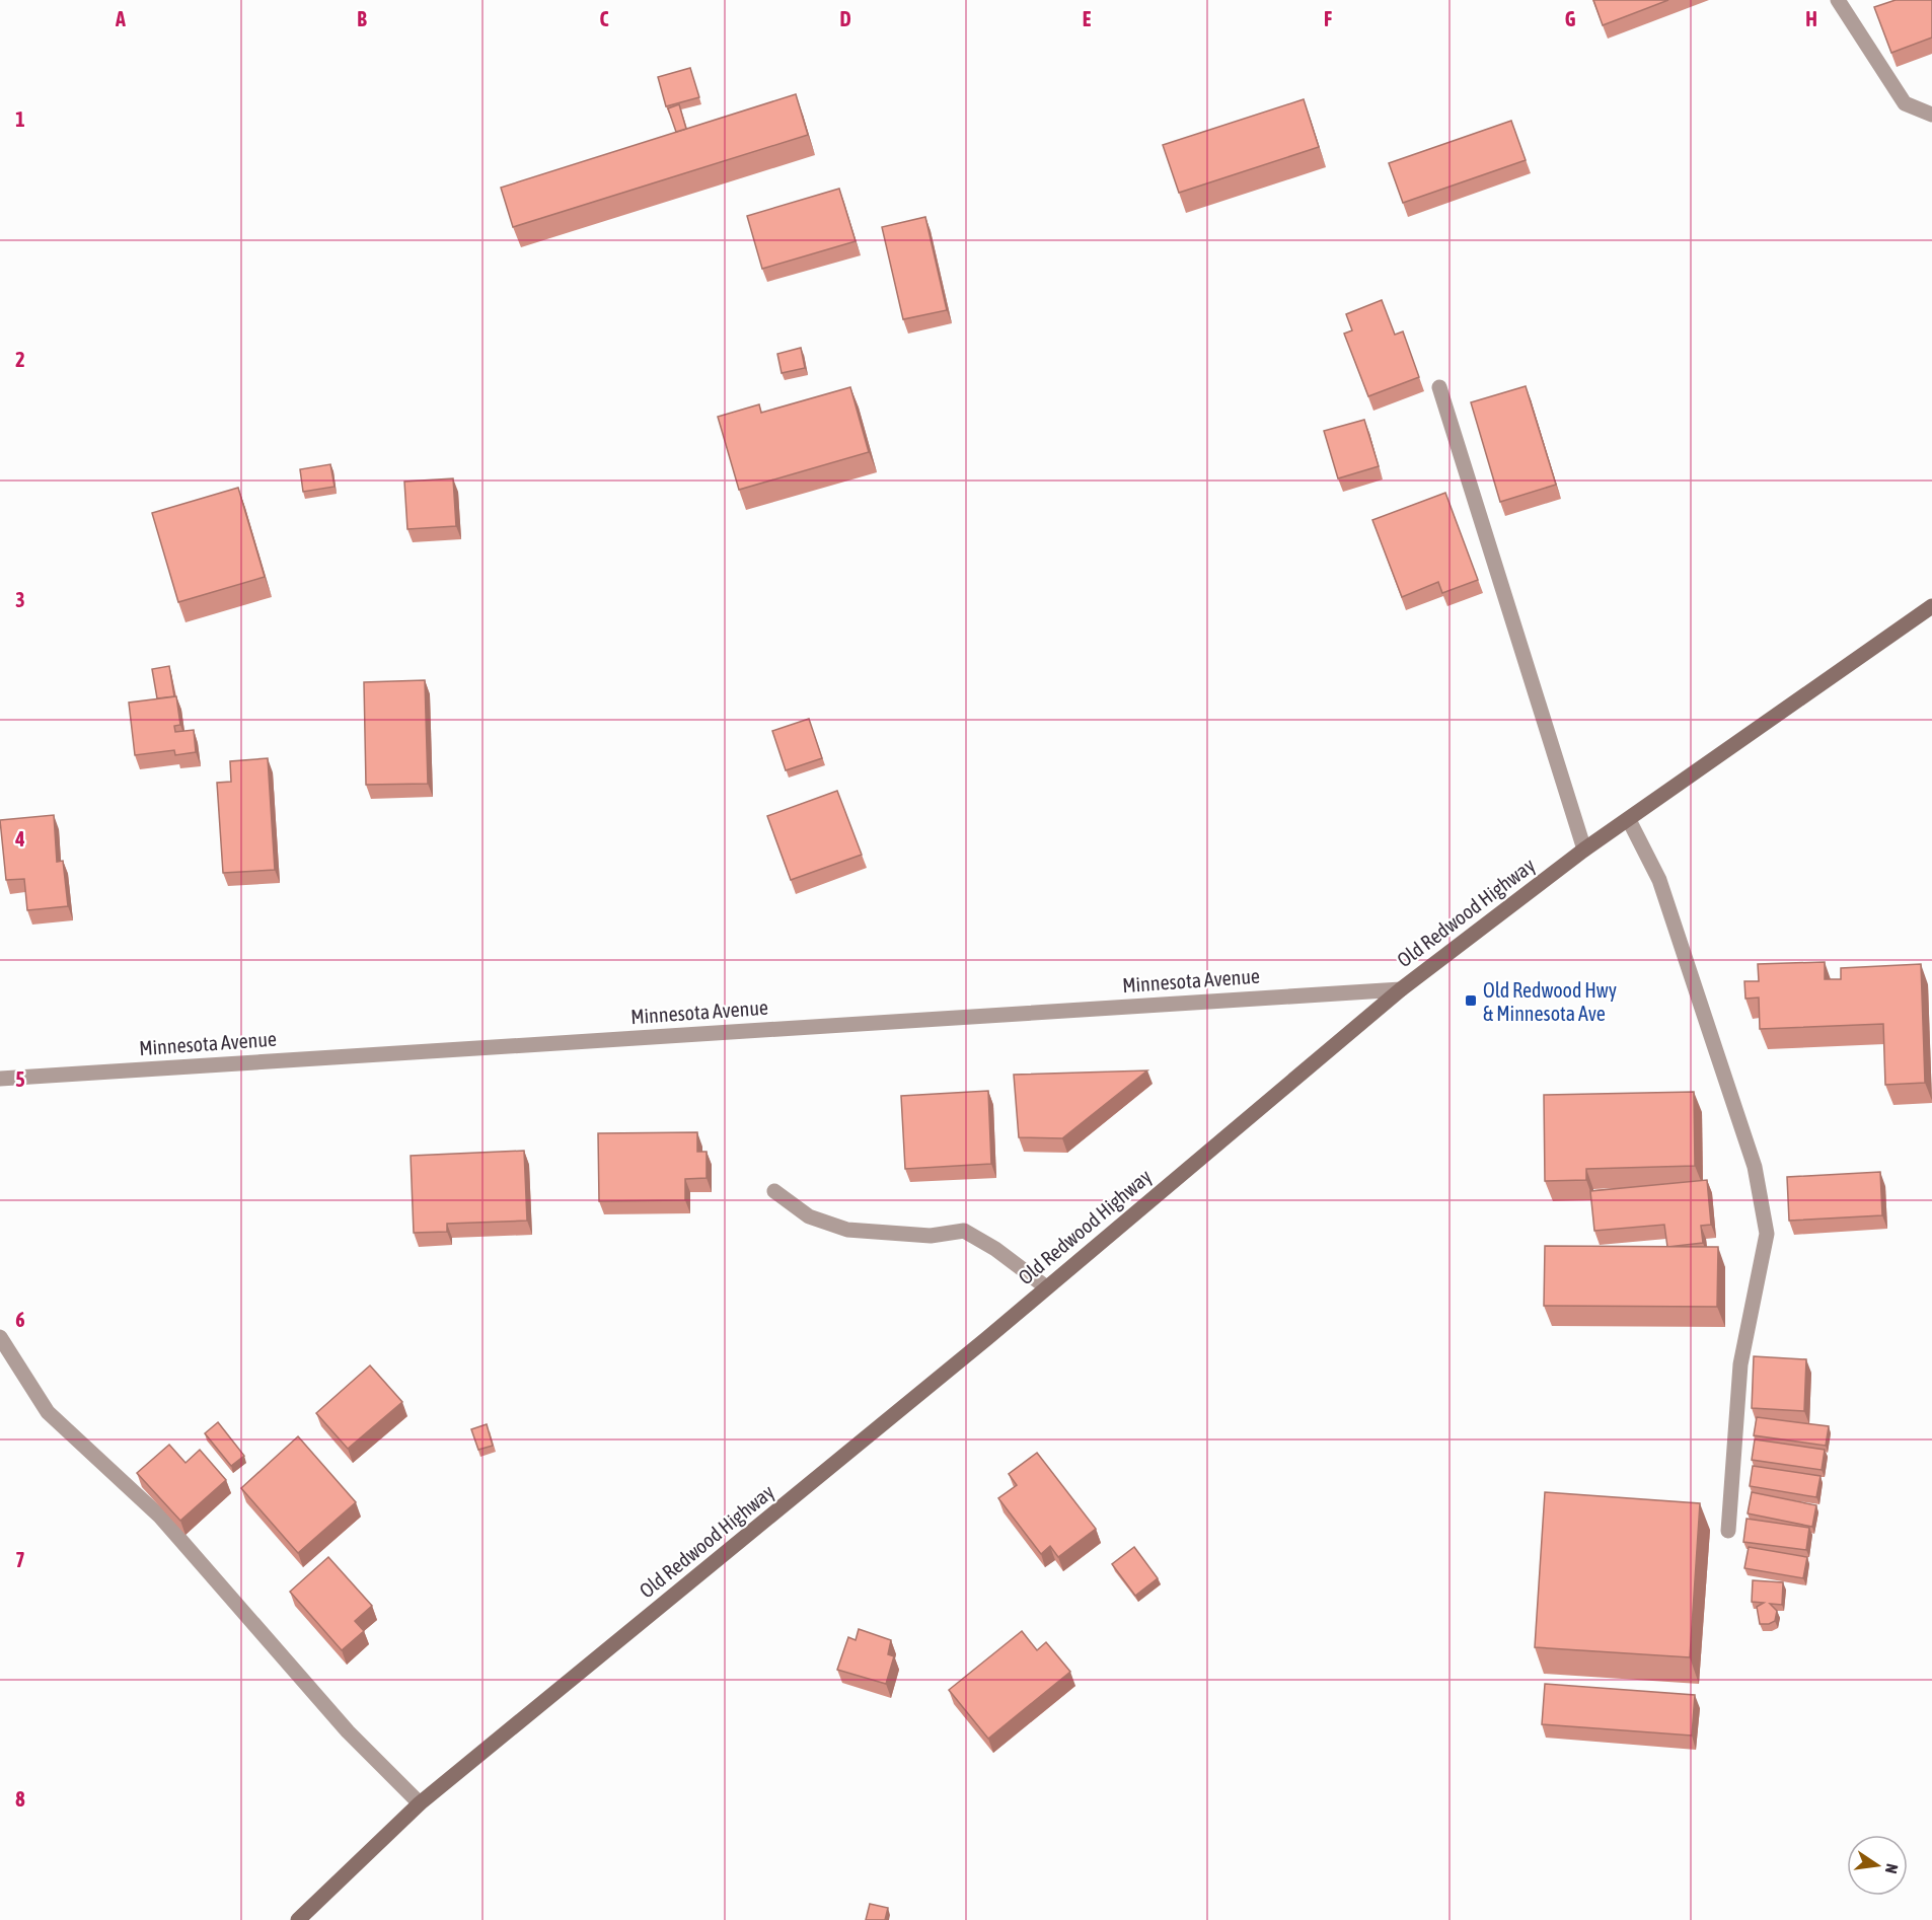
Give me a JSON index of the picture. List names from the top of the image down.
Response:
{
  "streets": {
    "main road": ["Old Redwood Highway"],
    "street": ["Minnesota Avenue"]
  },
  "crossings": [
    ["Old Redwood Highway", "Minnesota Avenue"]
  ],
  "places": {
    "transit": ["Old Redwood Hwy & Minnesota Ave"]
  },
  "north": "right",
  "grid": {
    "columns": [
      "A",
      "B",
      "C",
      "D",
      "E",
      "F",
      "G",
      "H"
    ],
    "rows": [
      "1",
      "2",
      "3",
      "4",
      "5",
      "6",
      "7",
      "8"
    ]
  }
}
